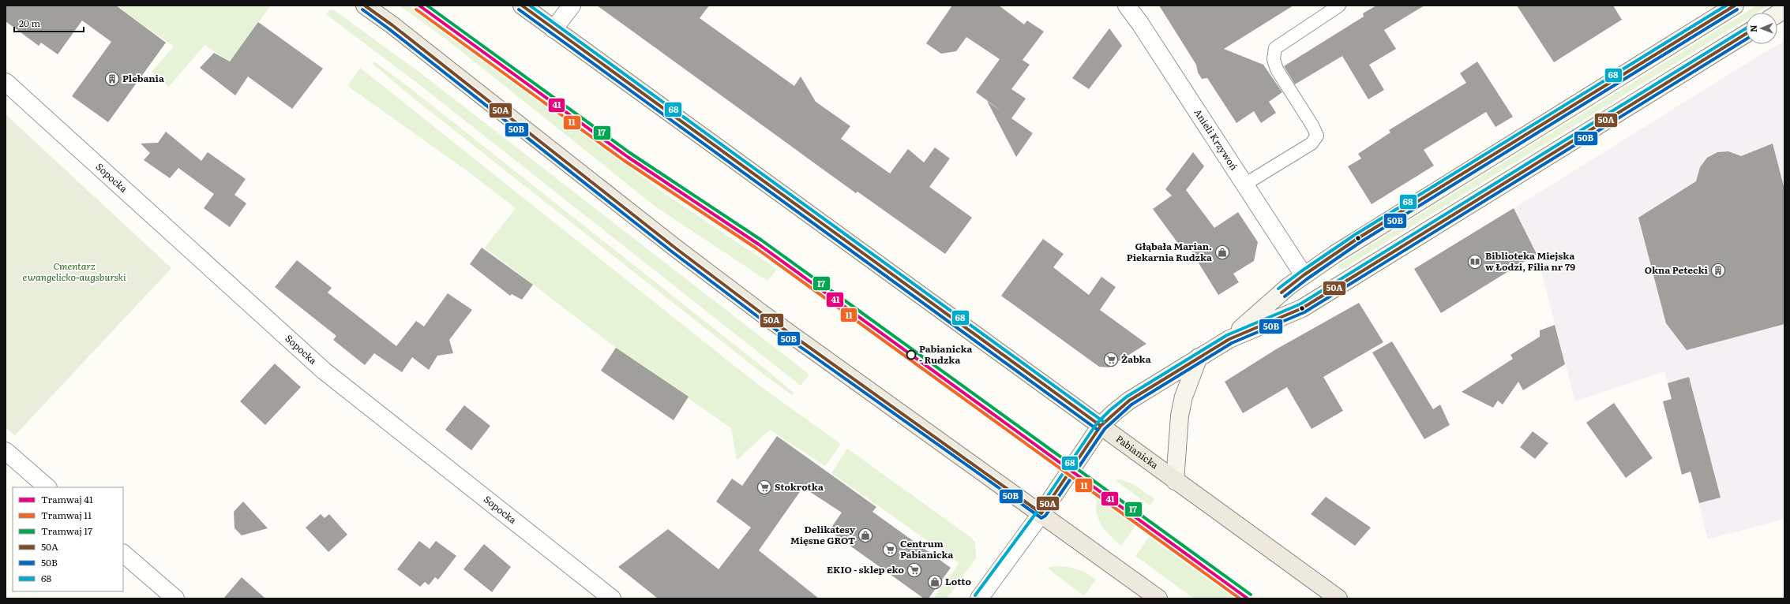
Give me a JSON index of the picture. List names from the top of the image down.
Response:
{
  "streets": {
    "main road": ["Pabianicka"],
    "street": ["Anieli Krzywoń", "Sopocka"]
  },
  "parks": ["Cmentarz ewangelicko-augsburski"],
  "places": {
    "building": ["Plebania", "Okna Petecki"],
    "shop": ["Głąbała Marian. Piekarnia Rudzka", "Delikatesy Mięsne GROT", "Lotto"],
    "library": ["Biblioteka Miejska w Łodzi, Filia nr 79"],
    "other": ["Pabianicka - Rudzka"],
    "supermarket": [
      "Żabka",
      "Stokrotka",
      "Centrum Pabianicka",
      "EKIO - sklep eko"
    ]
  },
  "lines": [
    "tram line 41",
    "tram line 17",
    "transit line 50A",
    "transit line 68",
    "tram line 11",
    "transit line 50B"
  ],
  "legend": [
    "Tramwaj 41",
    "Tramwaj 11",
    "Tramwaj 17",
    "50A",
    "50B",
    "68"
  ],
  "scale_bar": "20 m",
  "north": "left"
}
